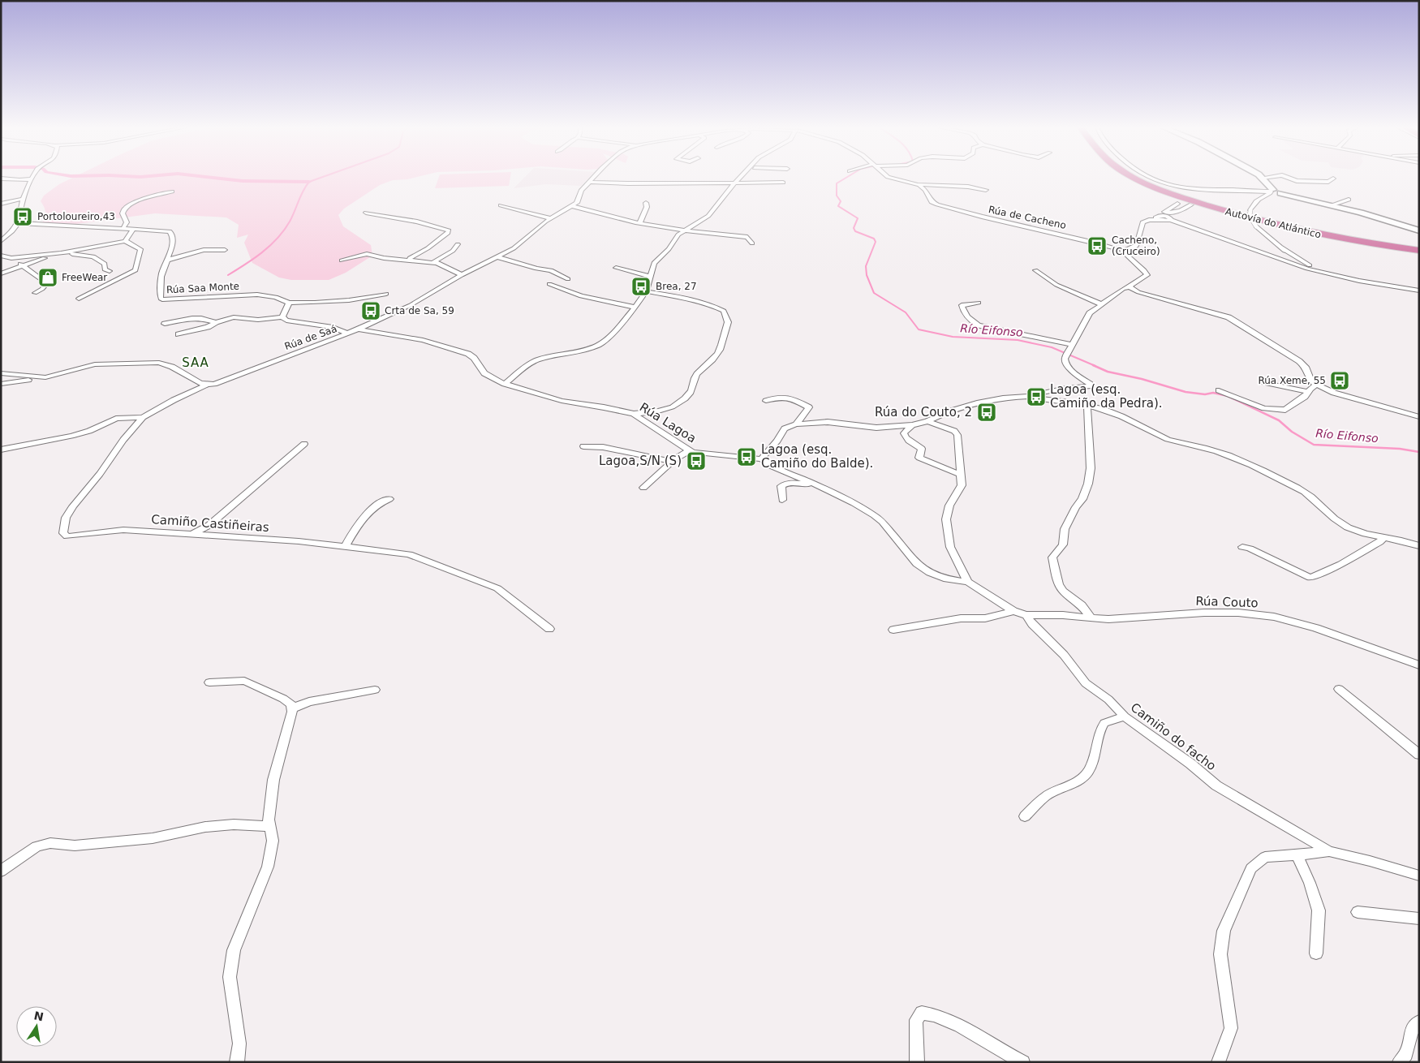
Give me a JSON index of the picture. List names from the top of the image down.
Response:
{
  "streets": {
    "highway": ["Autovía do Atlántico"],
    "street": [
      "Rúa de Cacheno",
      "Rúa Saa Monte",
      "Rúa de Saá",
      "Rúa Lagoa",
      "Camiño Castiñeiras",
      "Rúa Couto",
      "Camiño do facho"
    ]
  },
  "crossings": [
    ["Rúa de Saá", "Rúa Lagoa"],
    ["Rúa de Saá", "Camiño Castiñeiras"],
    ["Rúa Couto", "Camiño do facho"]
  ],
  "districts": ["SAA"],
  "water": ["Río Eifonso"],
  "places": {
    "bus stop": [
      "Portoloureiro,43",
      "Cacheno, (Cruceiro)",
      "Brea, 27",
      "Crta de Sa, 59",
      "Rúa Xeme, 55",
      "Lagoa (esq. Camiño da Pedra).",
      "Rúa do Couto, 2",
      "Lagoa (esq. Camiño do Balde).",
      "Lagoa,S/N (S)"
    ],
    "shop": ["FreeWear"]
  },
  "north": "top"
}
